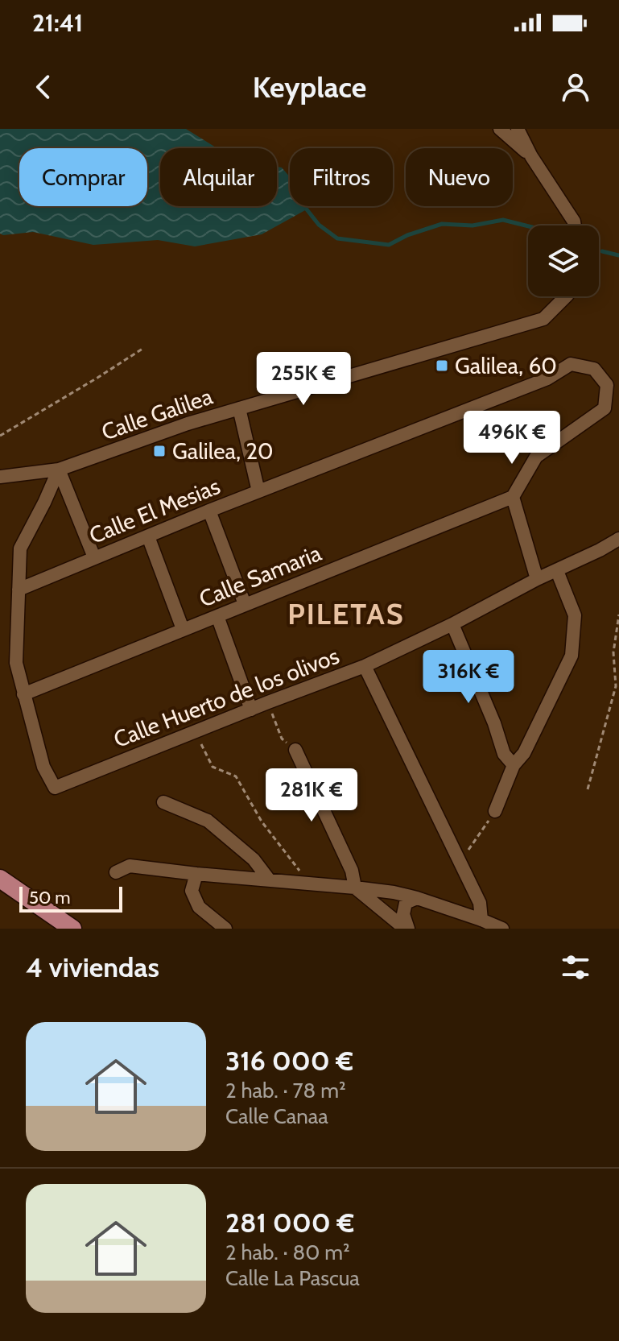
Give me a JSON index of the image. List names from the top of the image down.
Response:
{
  "streets": {
    "street": [
      "Calle Galilea",
      "Calle El Mesias",
      "Calle Samaria",
      "Calle Huerto de los olivos"
    ]
  },
  "crossings": [
    ["Calle El Mesias", "Calle Samaria"],
    ["Calle Samaria", "Calle Huerto de los olivos"]
  ],
  "districts": ["PILETAS"],
  "places": {
    "transit": ["Galilea, 60", "Galilea, 20"]
  },
  "scale_bar": "50 m",
  "page": {
    "status": "21:41",
    "header": "Keyplace",
    "chip": [
      "Comprar",
      "Alquilar",
      "Filtros",
      "Nuevo"
    ],
    "price": [
      "255K €",
      "496K €",
      "316K €",
      "281K €"
    ],
    "scale": "50 m",
    "heading": "4 viviendas",
    "list": [
      {
        "name": "316 000 €",
        "note": "2 hab. · 78 m² · Calle Canaa"
      },
      {
        "name": "281 000 €",
        "note": "2 hab. · 80 m² · Calle La Pascua"
      }
    ]
  }
}
